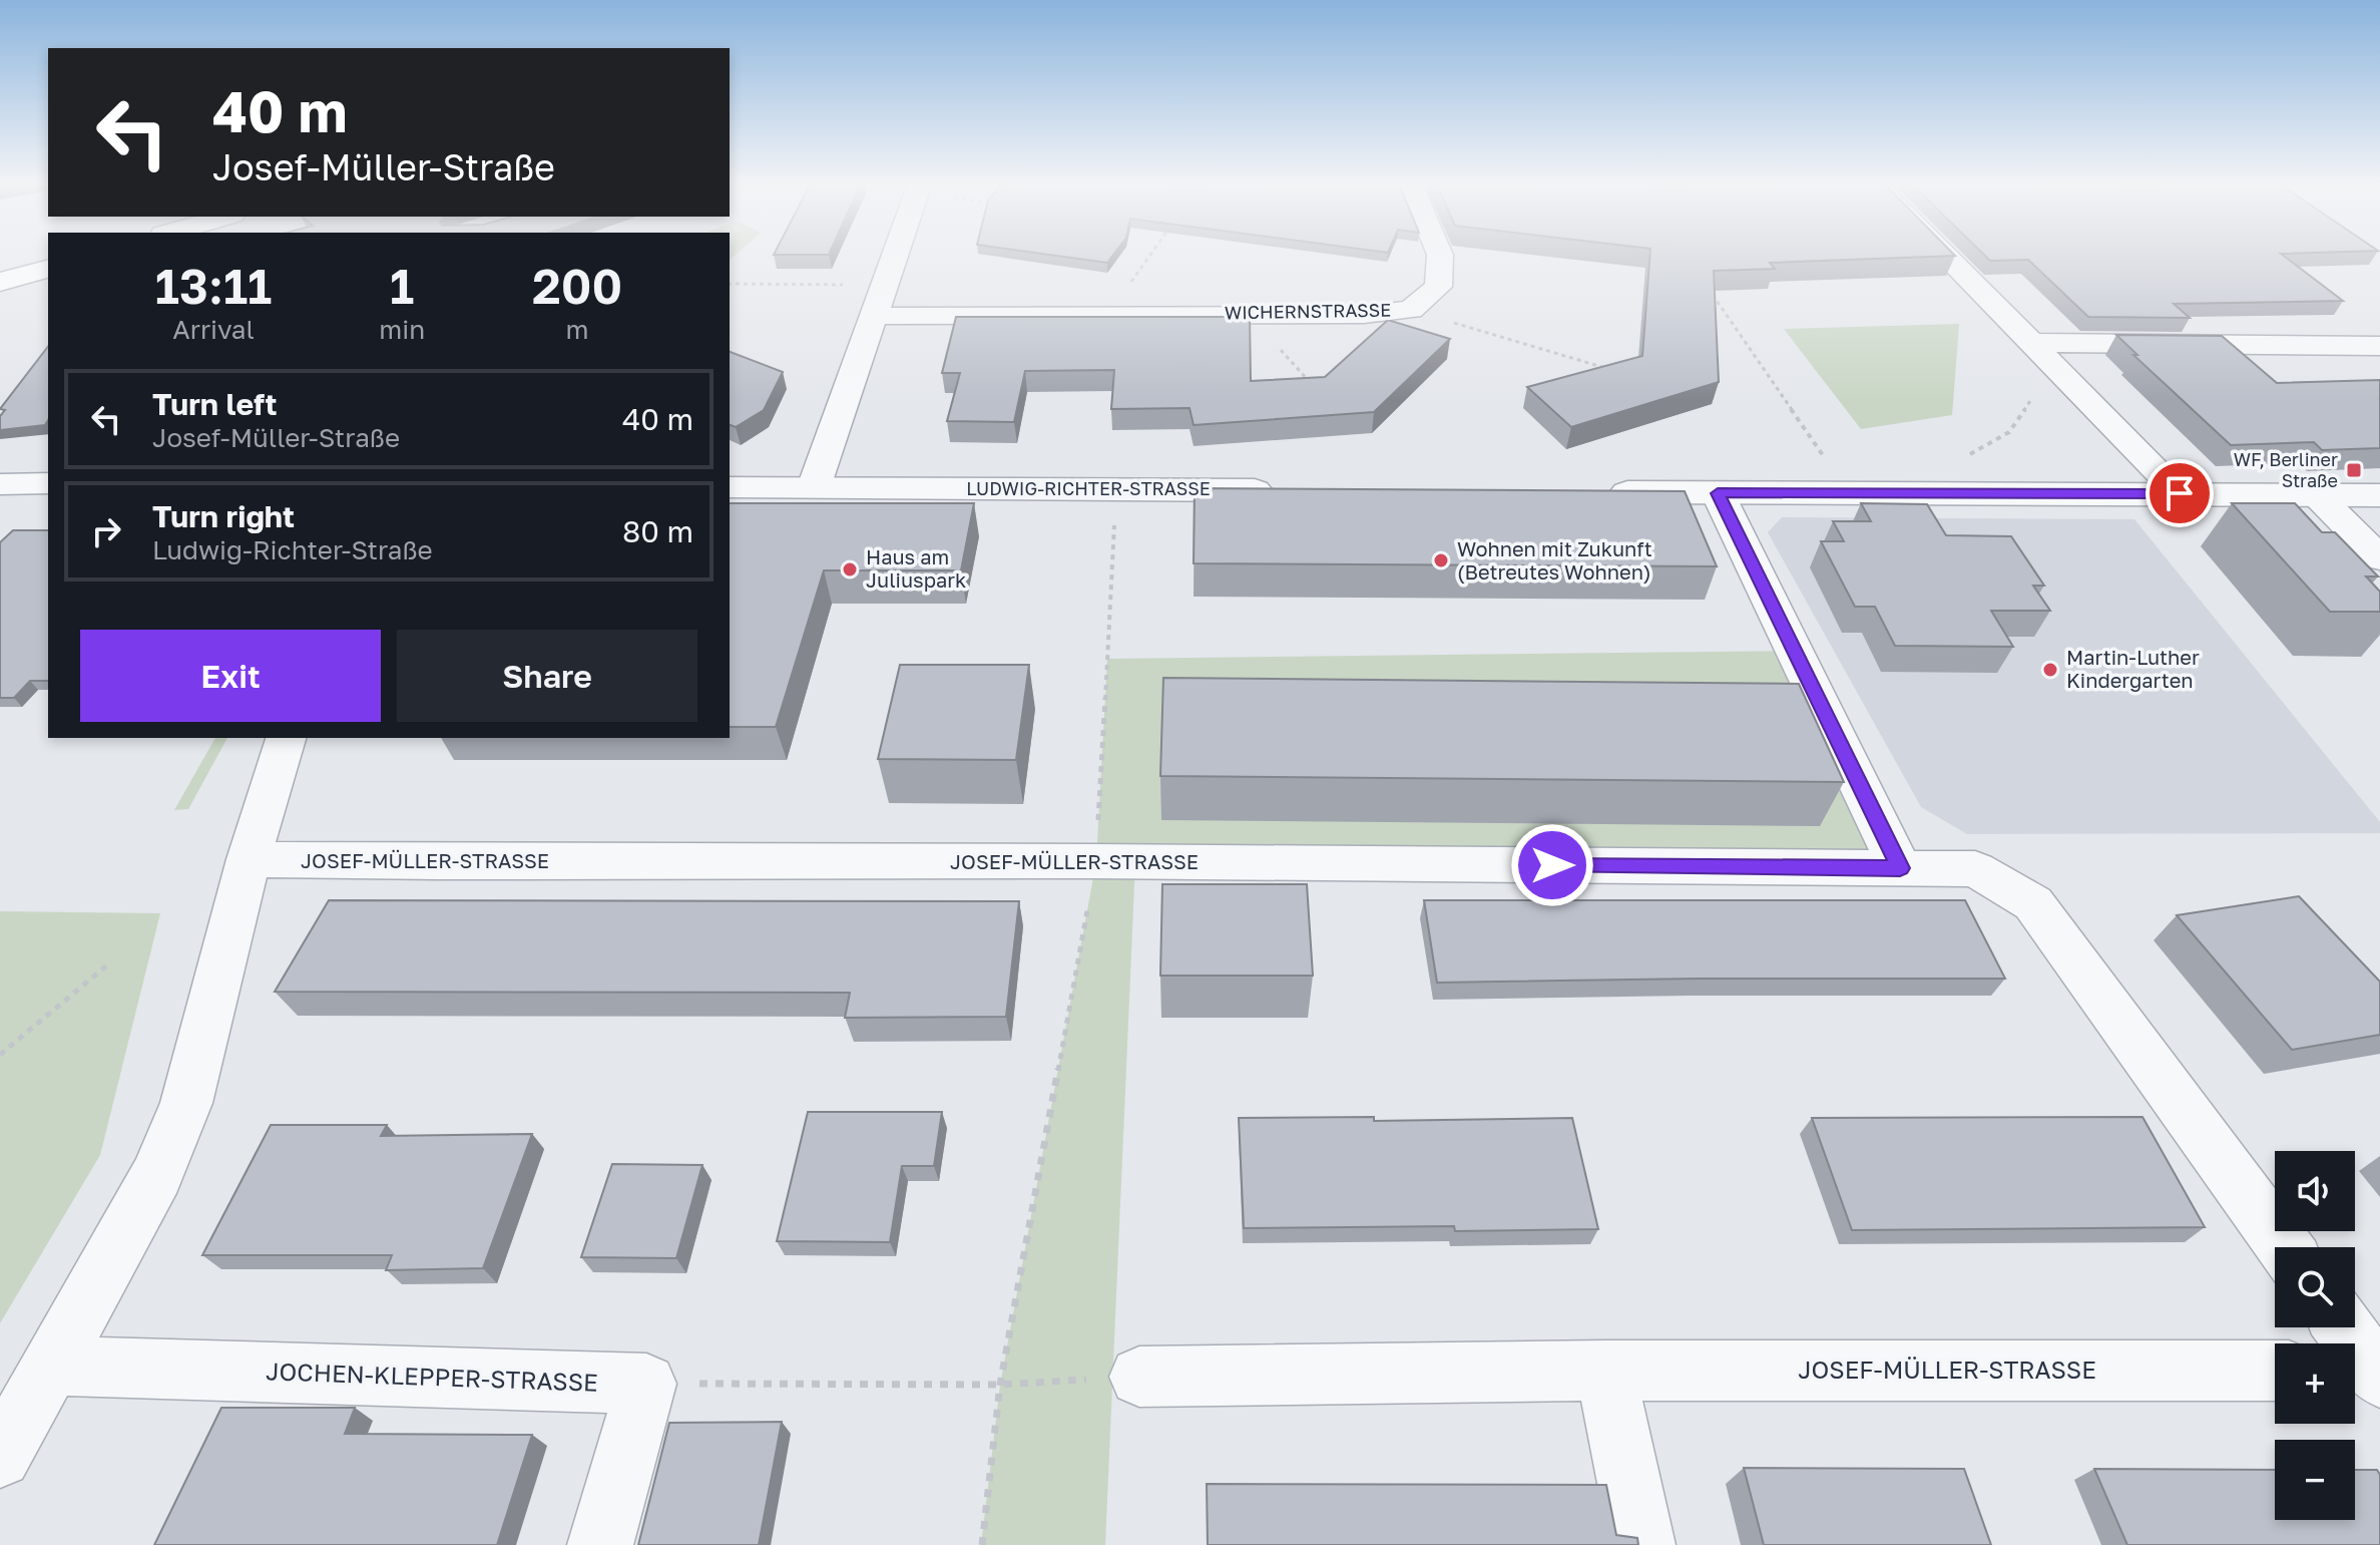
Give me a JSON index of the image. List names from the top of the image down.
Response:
{
  "streets": {
    "street": [
      "WICHERNSTRASSE",
      "LUDWIG-RICHTER-STRASSE",
      "JOSEF-MÜLLER-STRASSE",
      "JOCHEN-KLEPPER-STRASSE"
    ]
  },
  "places": {
    "transit": ["WF, Berliner Straße"],
    "other": ["Wohnen mit Zukunft (Betreutes Wohnen)", "Haus am Juliuspark", "Martin-Luther Kindergarten"]
  },
  "page": {
    "turn": ["40 m", "Josef-Müller-Straße"],
    "eta": [
      "13:11",
      "Arrival",
      "1",
      "min",
      "200",
      "m"
    ],
    "list": [
      {
        "name": "Turn left",
        "note": "Josef-Müller-Straße",
        "value": "40 m"
      },
      {
        "name": "Turn right",
        "note": "Ludwig-Richter-Straße",
        "value": "80 m"
      }
    ],
    "buttons": ["Exit", "Share"],
    "map_buttons": ["+", "−"]
  }
}
